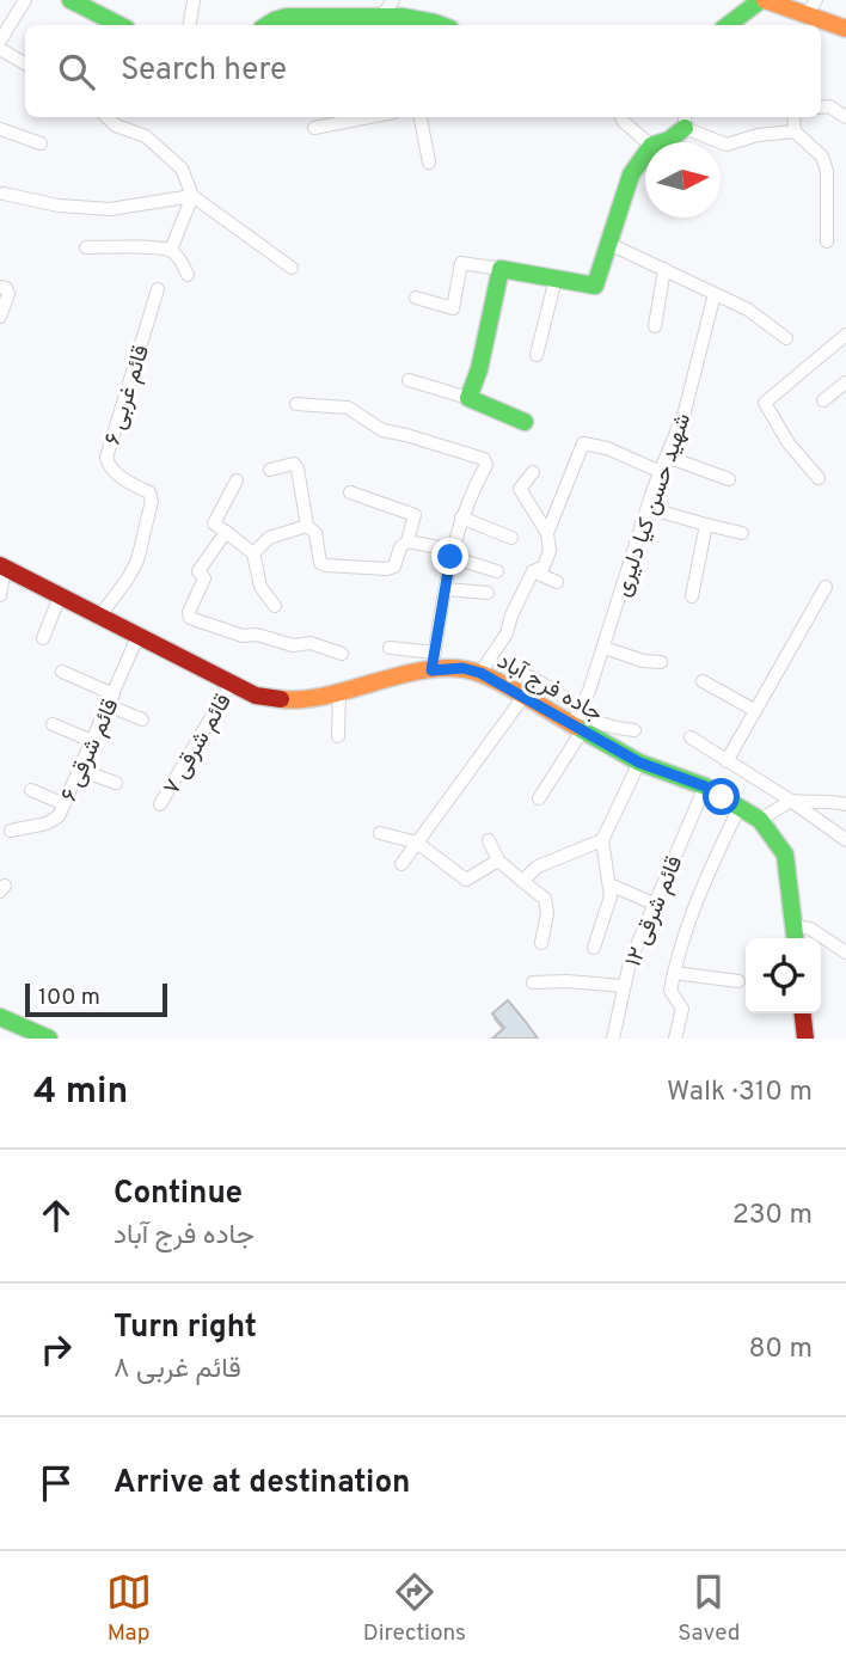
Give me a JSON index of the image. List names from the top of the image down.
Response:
{
  "streets": {
    "street": [
      "قائم غربی ۶",
      "شهید حسن کیا دلیری",
      "جاده فرج آباد",
      "قائم شرقی ۷",
      "قائم شرقی ۶",
      "قائم شرقی ۱۲"
    ]
  },
  "crossings": [
    ["قائم غربی ۶", "جاده فرج آباد"],
    ["شهید حسن کیا دلیری", "جاده فرج آباد"],
    ["جاده فرج آباد", "قائم شرقی ۷"],
    ["جاده فرج آباد", "قائم شرقی ۶"],
    ["جاده فرج آباد", "قائم شرقی ۱۲"]
  ],
  "scale_bar": "100 m",
  "north": "right",
  "page": {
    "search": "Search here",
    "scale": "100 m",
    "heading": ["4 min", "Walk · 310 m"],
    "list": [
      ["Continue", "جاده فرج آباد", "230 m"],
      ["Turn right", "قائم غربی ۸", "80 m"],
      "Arrive at destination"
    ],
    "nav": ["Map", "Directions", "Saved"]
  }
}
